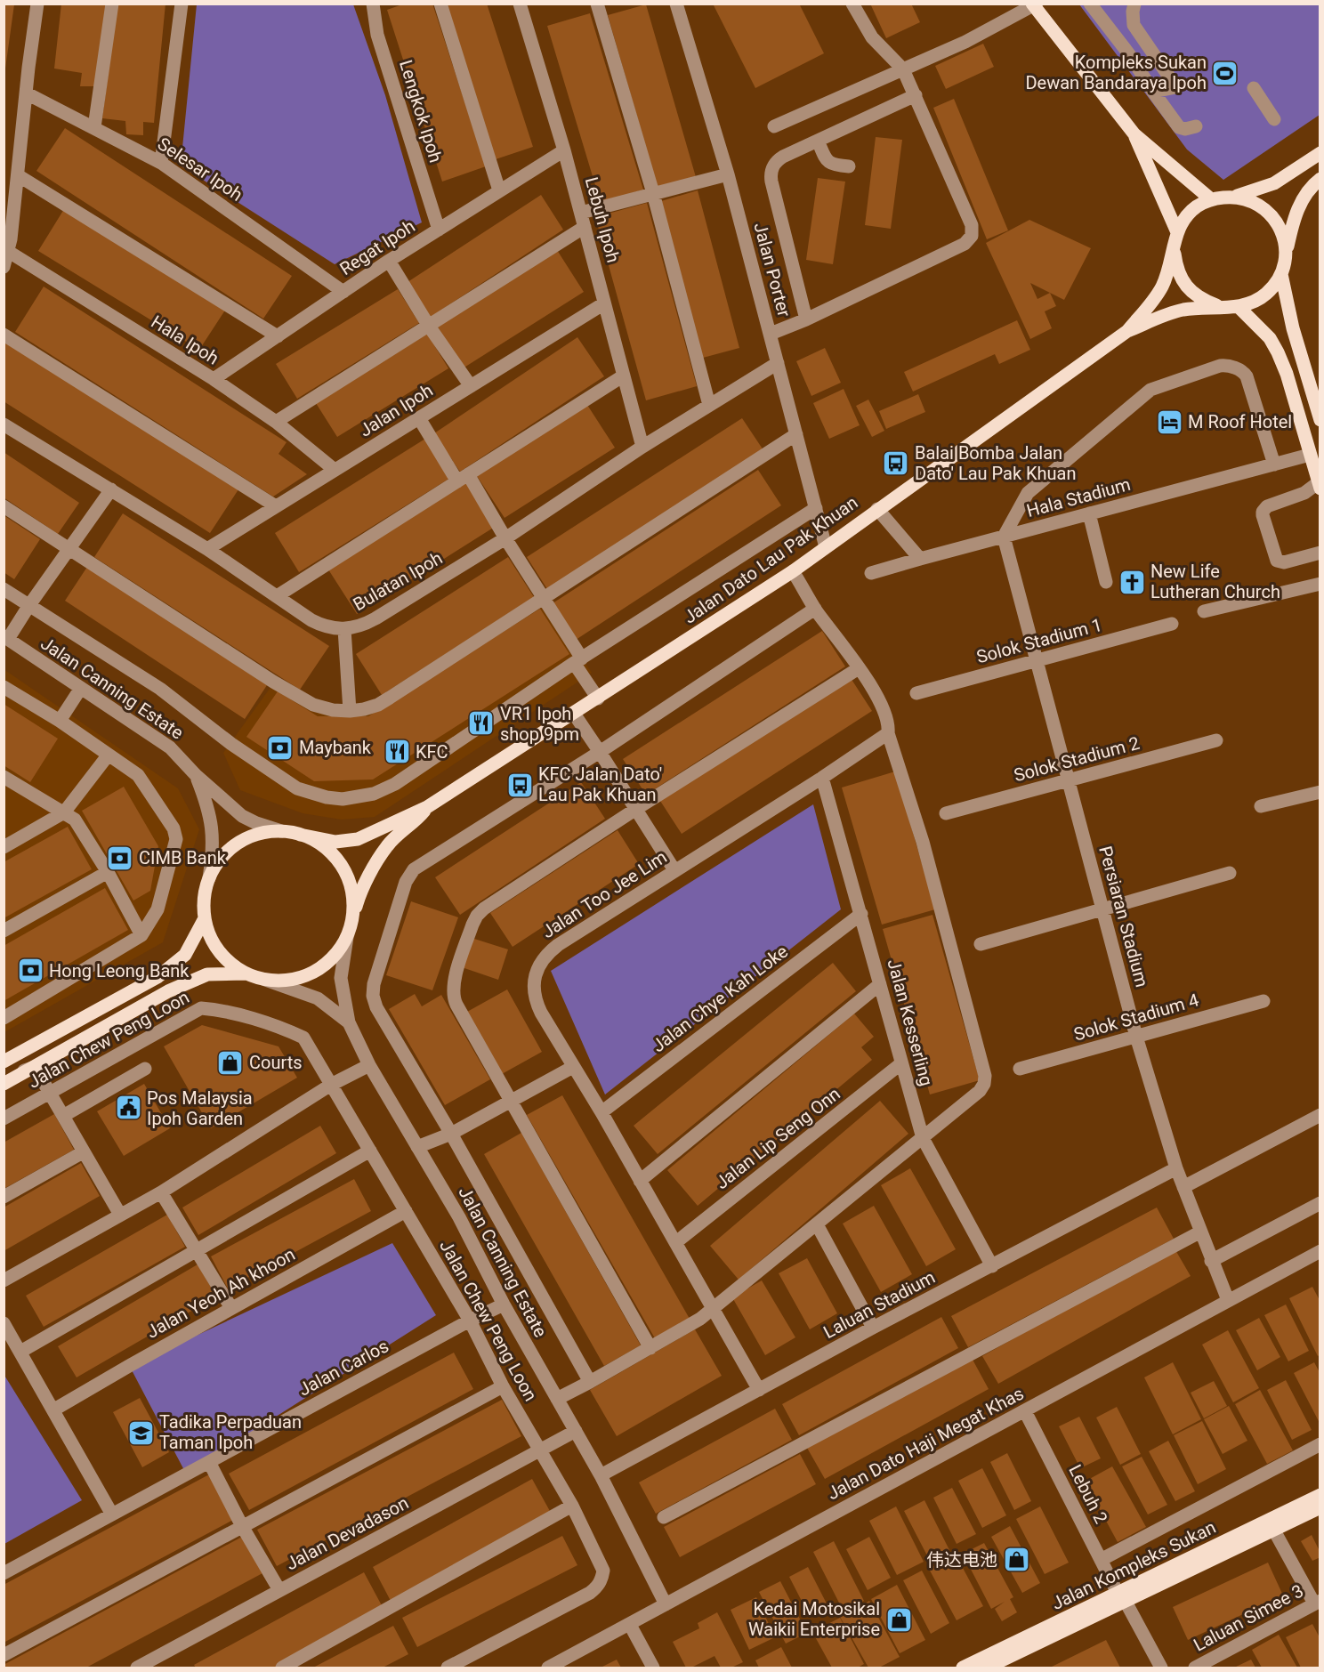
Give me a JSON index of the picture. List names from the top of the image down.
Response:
{
  "streets": {
    "main road": ["Jalan Dato Lau Pak Khuan", "Jalan Kompleks Sukan"],
    "street": [
      "Lengkok Ipoh",
      "Selesar Ipoh",
      "Lebuh Ipoh",
      "Regat Ipoh",
      "Jalan Porter",
      "Hala Ipoh",
      "Jalan Ipoh",
      "Hala Stadium",
      "Bulatan Ipoh",
      "Solok Stadium 1",
      "Jalan Canning Estate",
      "Solok Stadium 2",
      "Jalan Too Jee Lim",
      "Persiaran Stadium",
      "Jalan Chye Kah Loke",
      "Solok Stadium 4",
      "Jalan Kesserling",
      "Jalan Chew Peng Loon",
      "Jalan Lip Seng Onn",
      "Jalan Yeoh Ah khoon",
      "Laluan Stadium",
      "Jalan Carlos",
      "Jalan Dato Haji Megat Khas",
      "Lebuh 2",
      "Jalan Devadason",
      "Laluan Simee 3"
    ]
  },
  "crossings": [
    ["Lengkok Ipoh", "Regat Ipoh"],
    ["Selesar Ipoh", "Regat Ipoh"],
    ["Lebuh Ipoh", "Regat Ipoh"],
    ["Lebuh Ipoh", "Jalan Ipoh"],
    ["Lebuh Ipoh", "Bulatan Ipoh"],
    ["Regat Ipoh", "Hala Ipoh"],
    ["Jalan Porter", "Jalan Dato Lau Pak Khuan"],
    ["Jalan Porter", "Bulatan Ipoh"],
    ["Hala Ipoh", "Jalan Ipoh"],
    ["Jalan Ipoh", "Bulatan Ipoh"],
    ["Hala Stadium", "Persiaran Stadium"],
    ["Jalan Dato Lau Pak Khuan", "Jalan Canning Estate"],
    ["Solok Stadium 1", "Persiaran Stadium"],
    ["Jalan Canning Estate", "Laluan Stadium"],
    ["Jalan Canning Estate", "Jalan Carlos"],
    ["Jalan Canning Estate", "Jalan Dato Haji Megat Khas"],
    ["Jalan Canning Estate", "Jalan Devadason"],
    ["Solok Stadium 2", "Persiaran Stadium"],
    ["Jalan Too Jee Lim", "Jalan Chye Kah Loke"],
    ["Jalan Too Jee Lim", "Jalan Kesserling"],
    ["Jalan Too Jee Lim", "Jalan Lip Seng Onn"],
    ["Jalan Too Jee Lim", "Laluan Stadium"],
    ["Persiaran Stadium", "Solok Stadium 4"],
    ["Persiaran Stadium", "Laluan Stadium"],
    ["Persiaran Stadium", "Jalan Dato Haji Megat Khas"],
    ["Jalan Chye Kah Loke", "Jalan Kesserling"],
    ["Jalan Kesserling", "Jalan Lip Seng Onn"],
    ["Jalan Kesserling", "Laluan Stadium"],
    ["Jalan Chew Peng Loon", "Jalan Yeoh Ah khoon"],
    ["Jalan Chew Peng Loon", "Jalan Carlos"],
    ["Jalan Chew Peng Loon", "Jalan Devadason"],
    ["Jalan Dato Haji Megat Khas", "Lebuh 2"],
    ["Lebuh 2", "Jalan Kompleks Sukan"]
  ],
  "places": {
    "sports": ["Kompleks Sukan Dewan Bandaraya Ipoh"],
    "hotel": ["M Roof Hotel"],
    "bus stop": ["Balai Bomba Jalan Dato' Lau Pak Khuan", "KFC Jalan Dato' Lau Pak Khuan"],
    "church": ["New Life Lutheran Church"],
    "restaurant": ["VR1 Ipoh shop 9pm", "KFC"],
    "bank": ["Maybank", "CIMB Bank", "Hong Leong Bank"],
    "shop": ["Courts", "伟达电池", "Kedai Motosikal Waikii Enterprise"],
    "public building": ["Pos Malaysia Ipoh Garden"],
    "school or university": ["Tadika Perpaduan Taman Ipoh"]
  }
}
